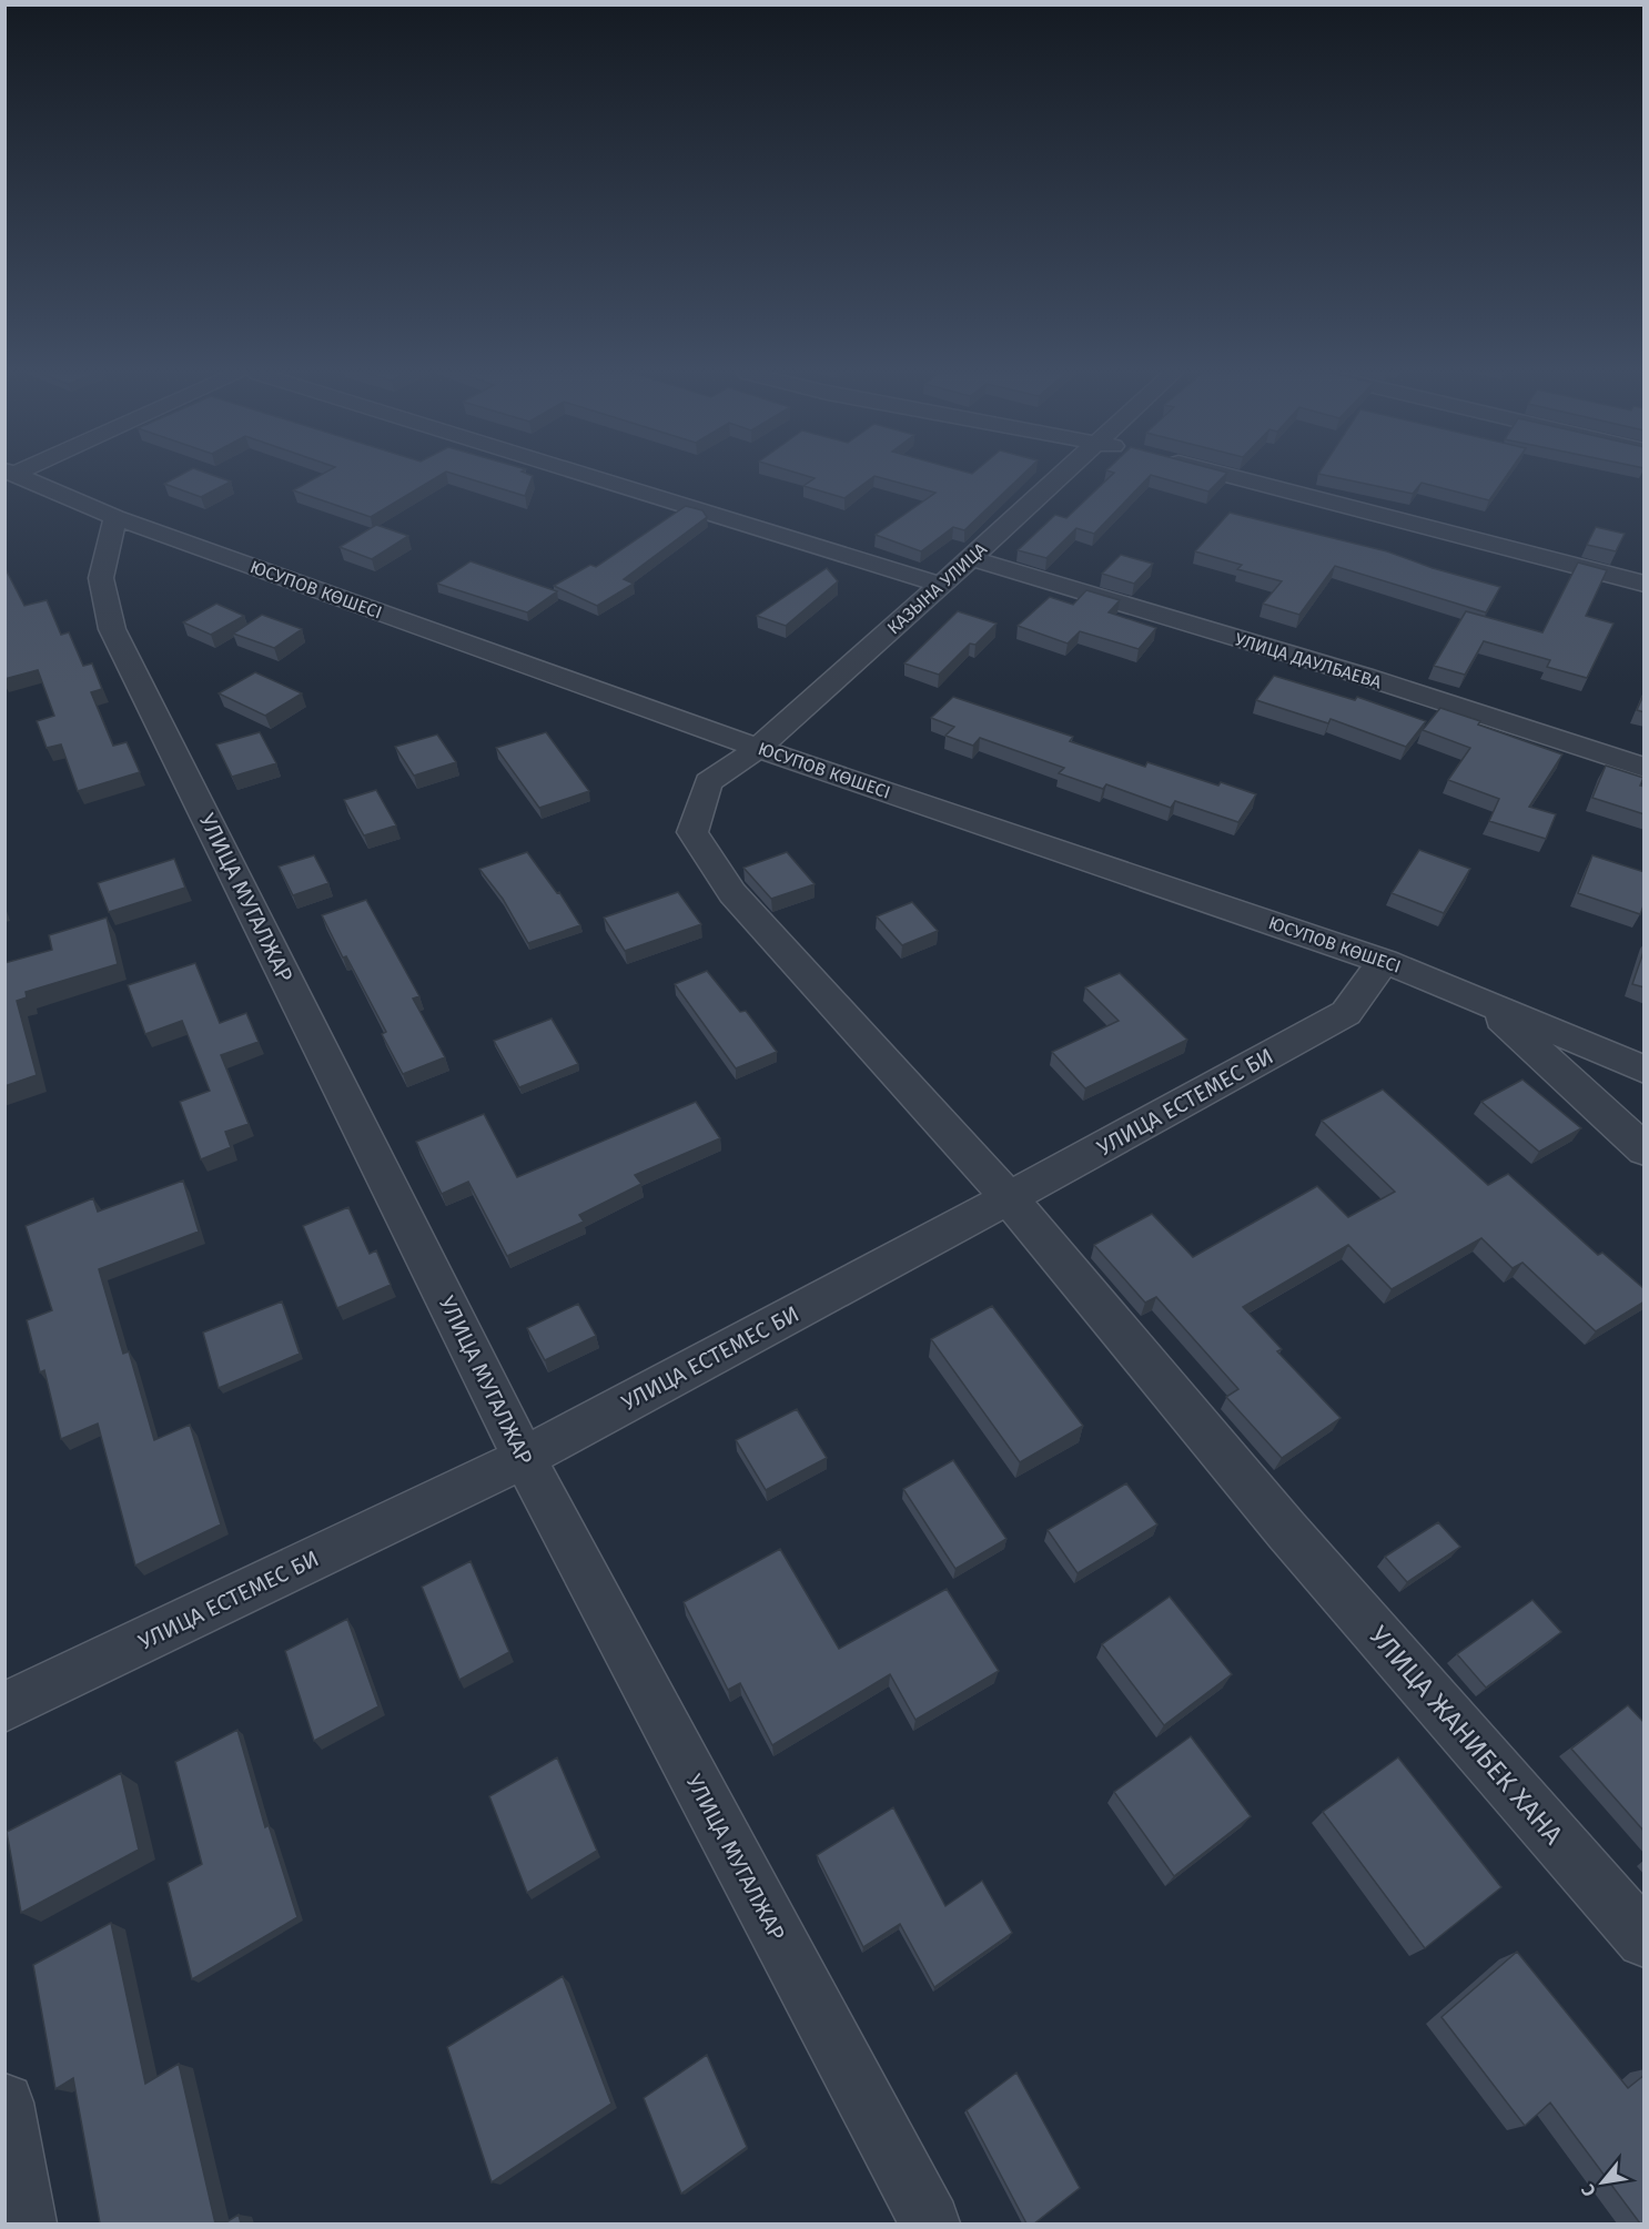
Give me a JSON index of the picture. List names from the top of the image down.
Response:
{
  "streets": {
    "street": [
      "КАЗЫНА УЛИЦА",
      "ЮСУПОВ КӨШЕСІ",
      "УЛИЦА ДАУЛБАЕВА",
      "УЛИЦА МУГАЛЖАР",
      "УЛИЦА ЕСТЕМЕС БИ",
      "УЛИЦА ЖАНИБЕК ХАНА"
    ]
  },
  "crossings": [
    ["КАЗЫНА УЛИЦА", "ЮСУПОВ КӨШЕСІ"],
    ["КАЗЫНА УЛИЦА", "УЛИЦА ДАУЛБАЕВА"],
    ["КАЗЫНА УЛИЦА", "УЛИЦА ЕСТЕМЕС БИ"],
    ["КАЗЫНА УЛИЦА", "УЛИЦА ЖАНИБЕК ХАНА"],
    ["ЮСУПОВ КӨШЕСІ", "УЛИЦА МУГАЛЖАР"],
    ["ЮСУПОВ КӨШЕСІ", "УЛИЦА ЕСТЕМЕС БИ"],
    ["УЛИЦА МУГАЛЖАР", "УЛИЦА ЕСТЕМЕС БИ"],
    ["УЛИЦА ЕСТЕМЕС БИ", "УЛИЦА ЖАНИБЕК ХАНА"]
  ],
  "north": "bottom left"
}
